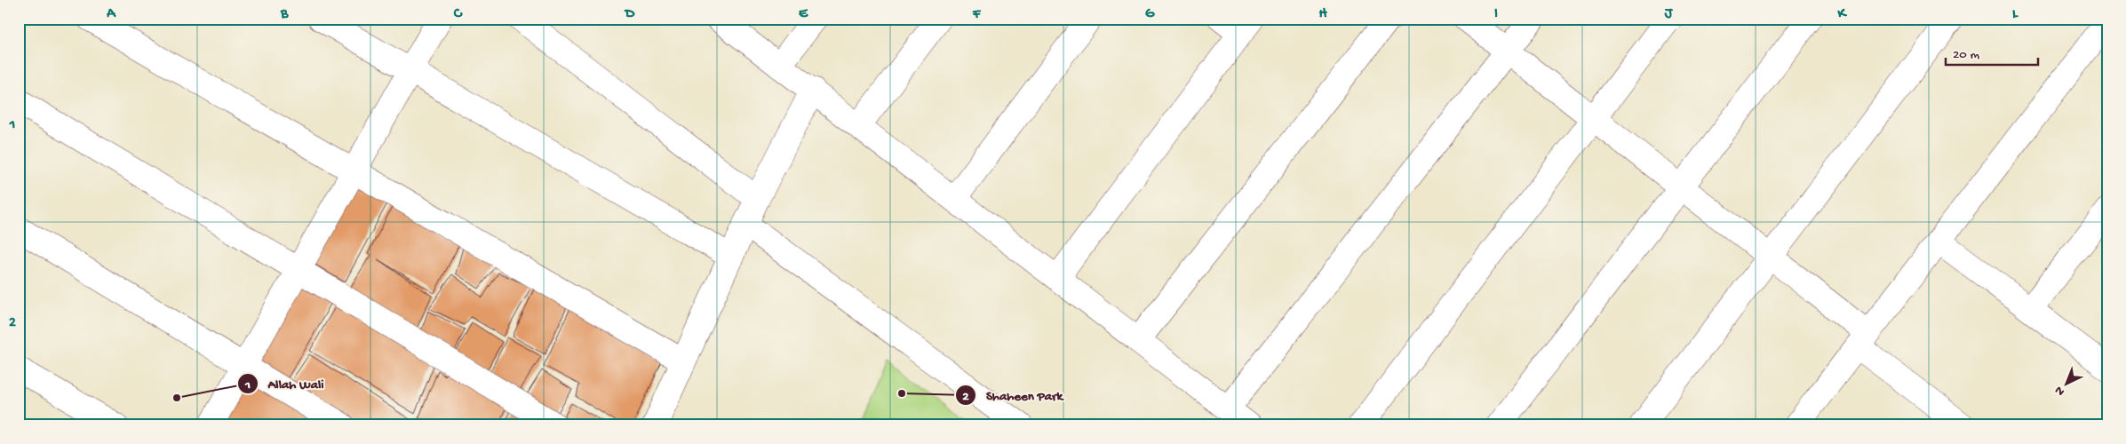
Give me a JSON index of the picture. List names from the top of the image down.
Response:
{
  "places": ["Shaheen Park", "Allah Wali"],
  "scale_bar": "20 m",
  "north": "bottom left",
  "grid": {
    "columns": [
      "A",
      "B",
      "C",
      "D",
      "E",
      "F",
      "G",
      "H",
      "I",
      "J",
      "K",
      "L"
    ],
    "rows": ["1", "2"]
  }
}
